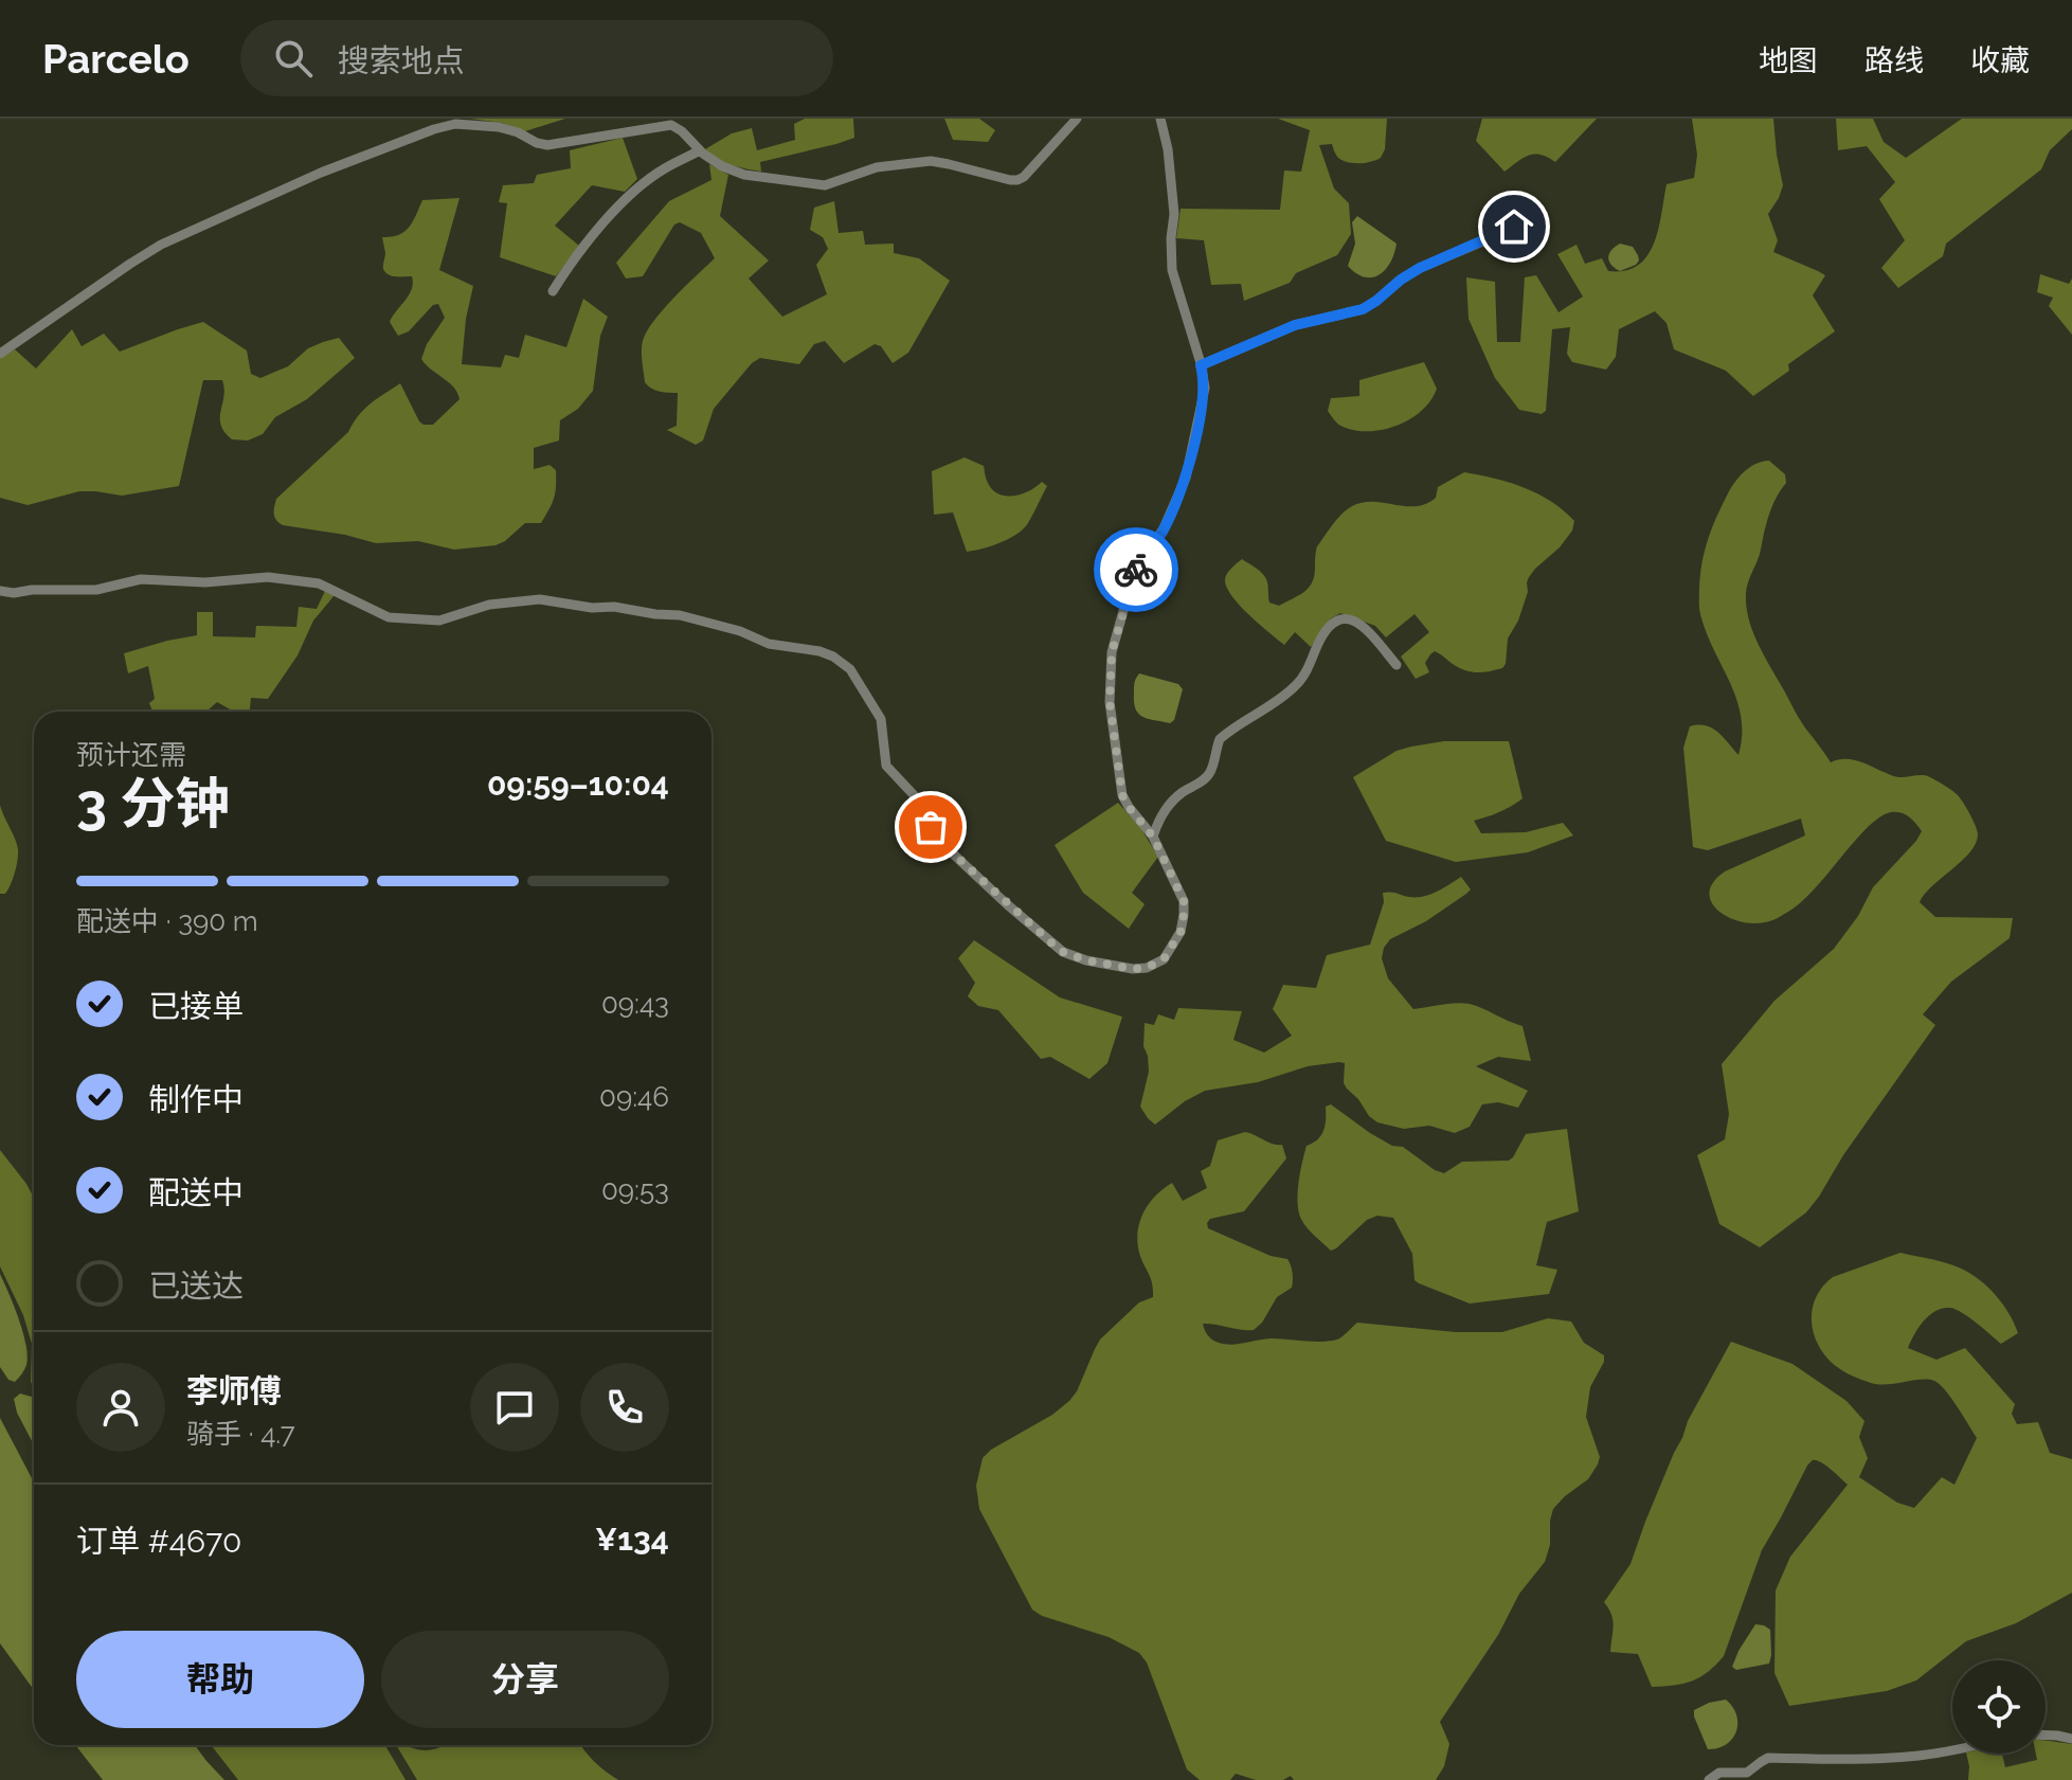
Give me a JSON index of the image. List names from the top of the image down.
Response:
{
  "page": {
    "header": "Parcelo",
    "search": "搜索地点",
    "nav": ["地图", "路线", "收藏"],
    "heading": ["3 分钟", "预计还需", "09:59–10:04"],
    "panel": [
      "李师傅",
      "骑手 · 4.7",
      "订单 #4670",
      "¥134"
    ],
    "bar": "配送中 · 390 m",
    "list": [
      ["已接单", "09:43"],
      ["制作中", "09:46"],
      ["配送中", "09:53"],
      "已送达"
    ],
    "buttons": ["帮助", "分享"]
  }
}
